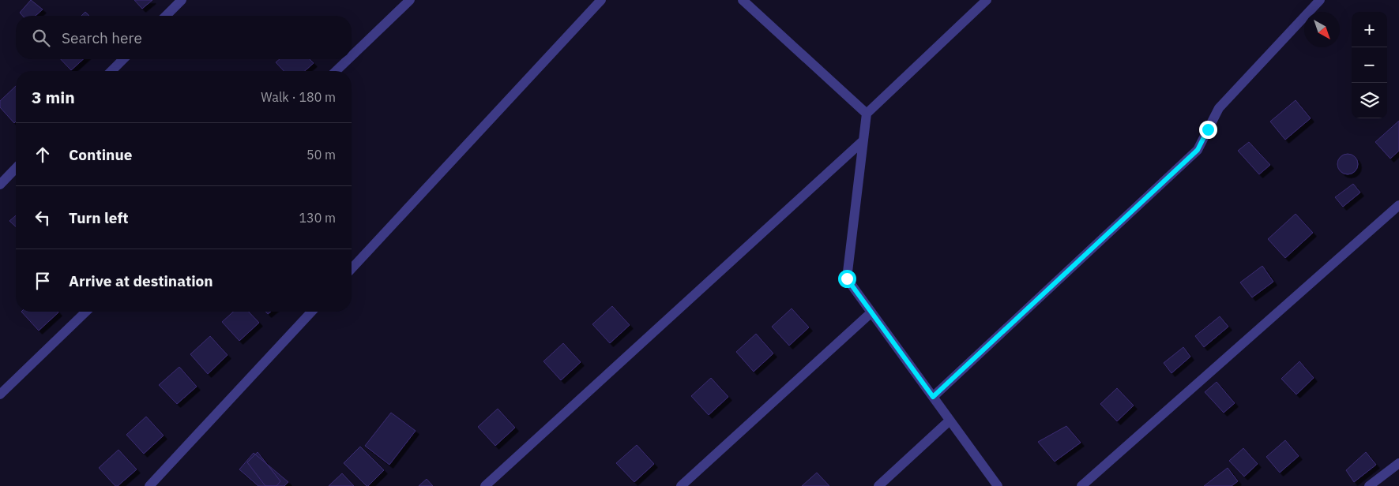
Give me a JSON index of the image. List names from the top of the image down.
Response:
{
  "north": "bottom right",
  "page": {
    "map_buttons": ["+", "−"],
    "search": "Search here",
    "heading": ["3 min", "Walk · 180 m"],
    "list": [
      ["Continue", "50 m"],
      ["Turn left", "130 m"],
      "Arrive at destination"
    ]
  }
}
